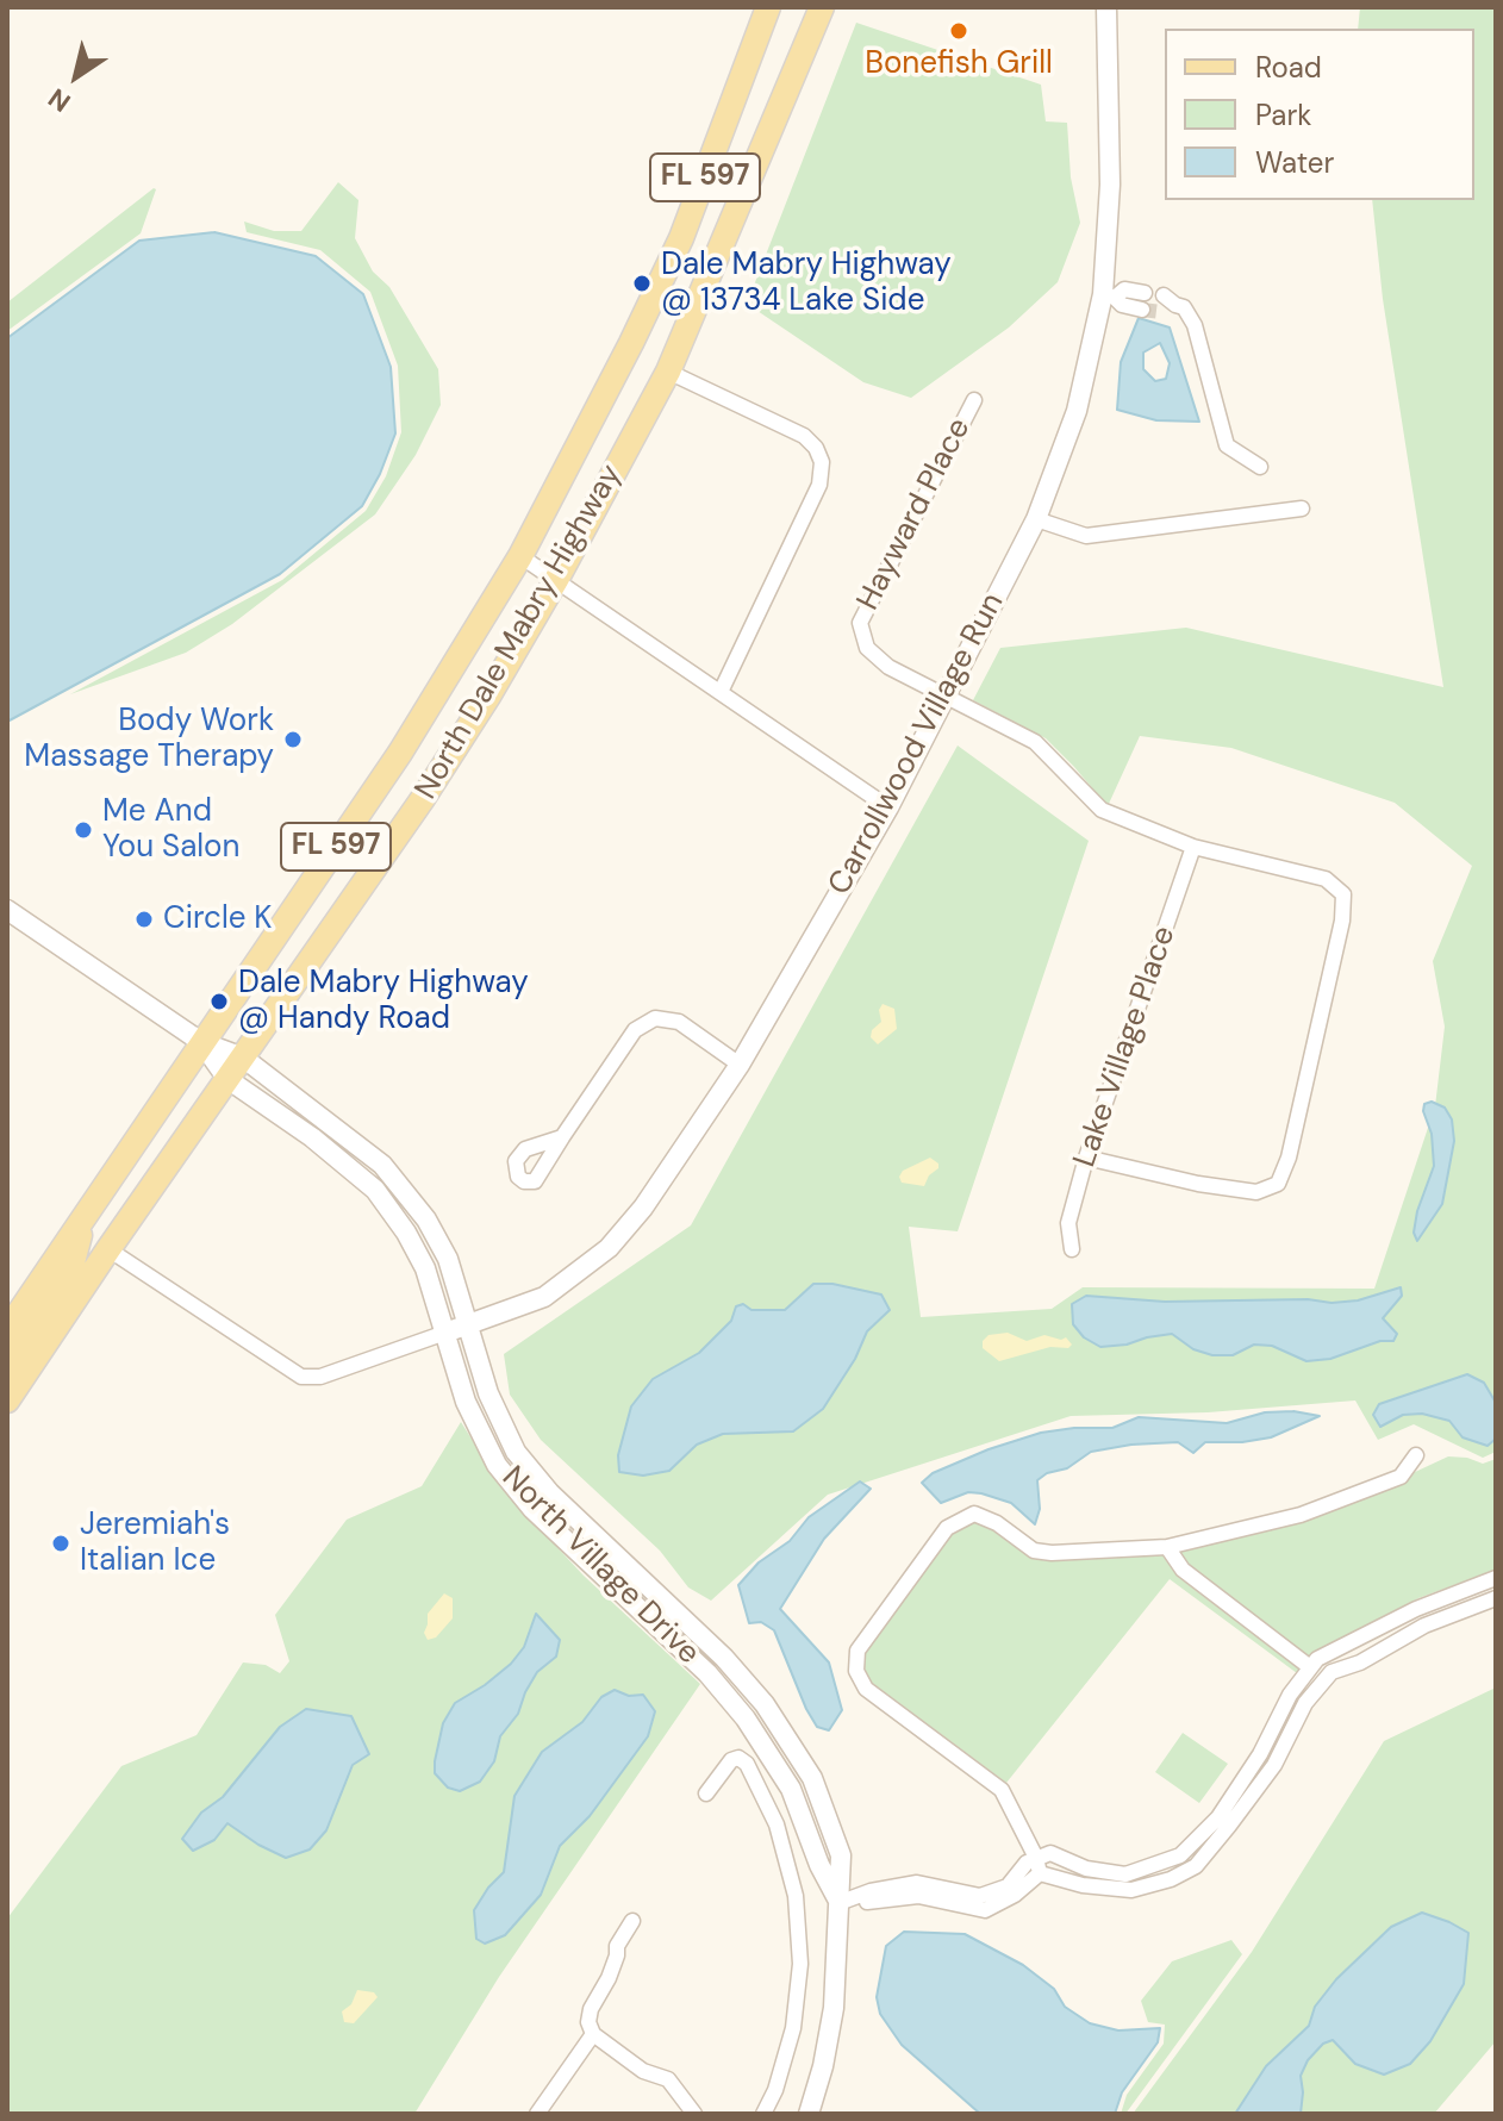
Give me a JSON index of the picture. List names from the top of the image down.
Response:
{
  "streets": {
    "main road": ["FL 597", "North Dale Mabry Highway"],
    "street": [
      "Hayward Place",
      "Carrollwood Village Run",
      "Lake Village Place",
      "North Village Drive"
    ]
  },
  "crossings": [
    ["Hayward Place", "Carrollwood Village Run"],
    ["Hayward Place", "Lake Village Place"],
    ["North Dale Mabry Highway", "North Village Drive"],
    ["Carrollwood Village Run", "North Village Drive"]
  ],
  "places": [
    "Bonefish Grill",
    "Dale Mabry Highway @ 13734 Lake Side",
    "Body Work Massage Therapy",
    "Me And You Salon",
    "Circle K",
    "Dale Mabry Highway @ Handy Road",
    "Jeremiah's Italian Ice"
  ],
  "legend": ["Road", "Park", "Water"],
  "north": "bottom left"
}
